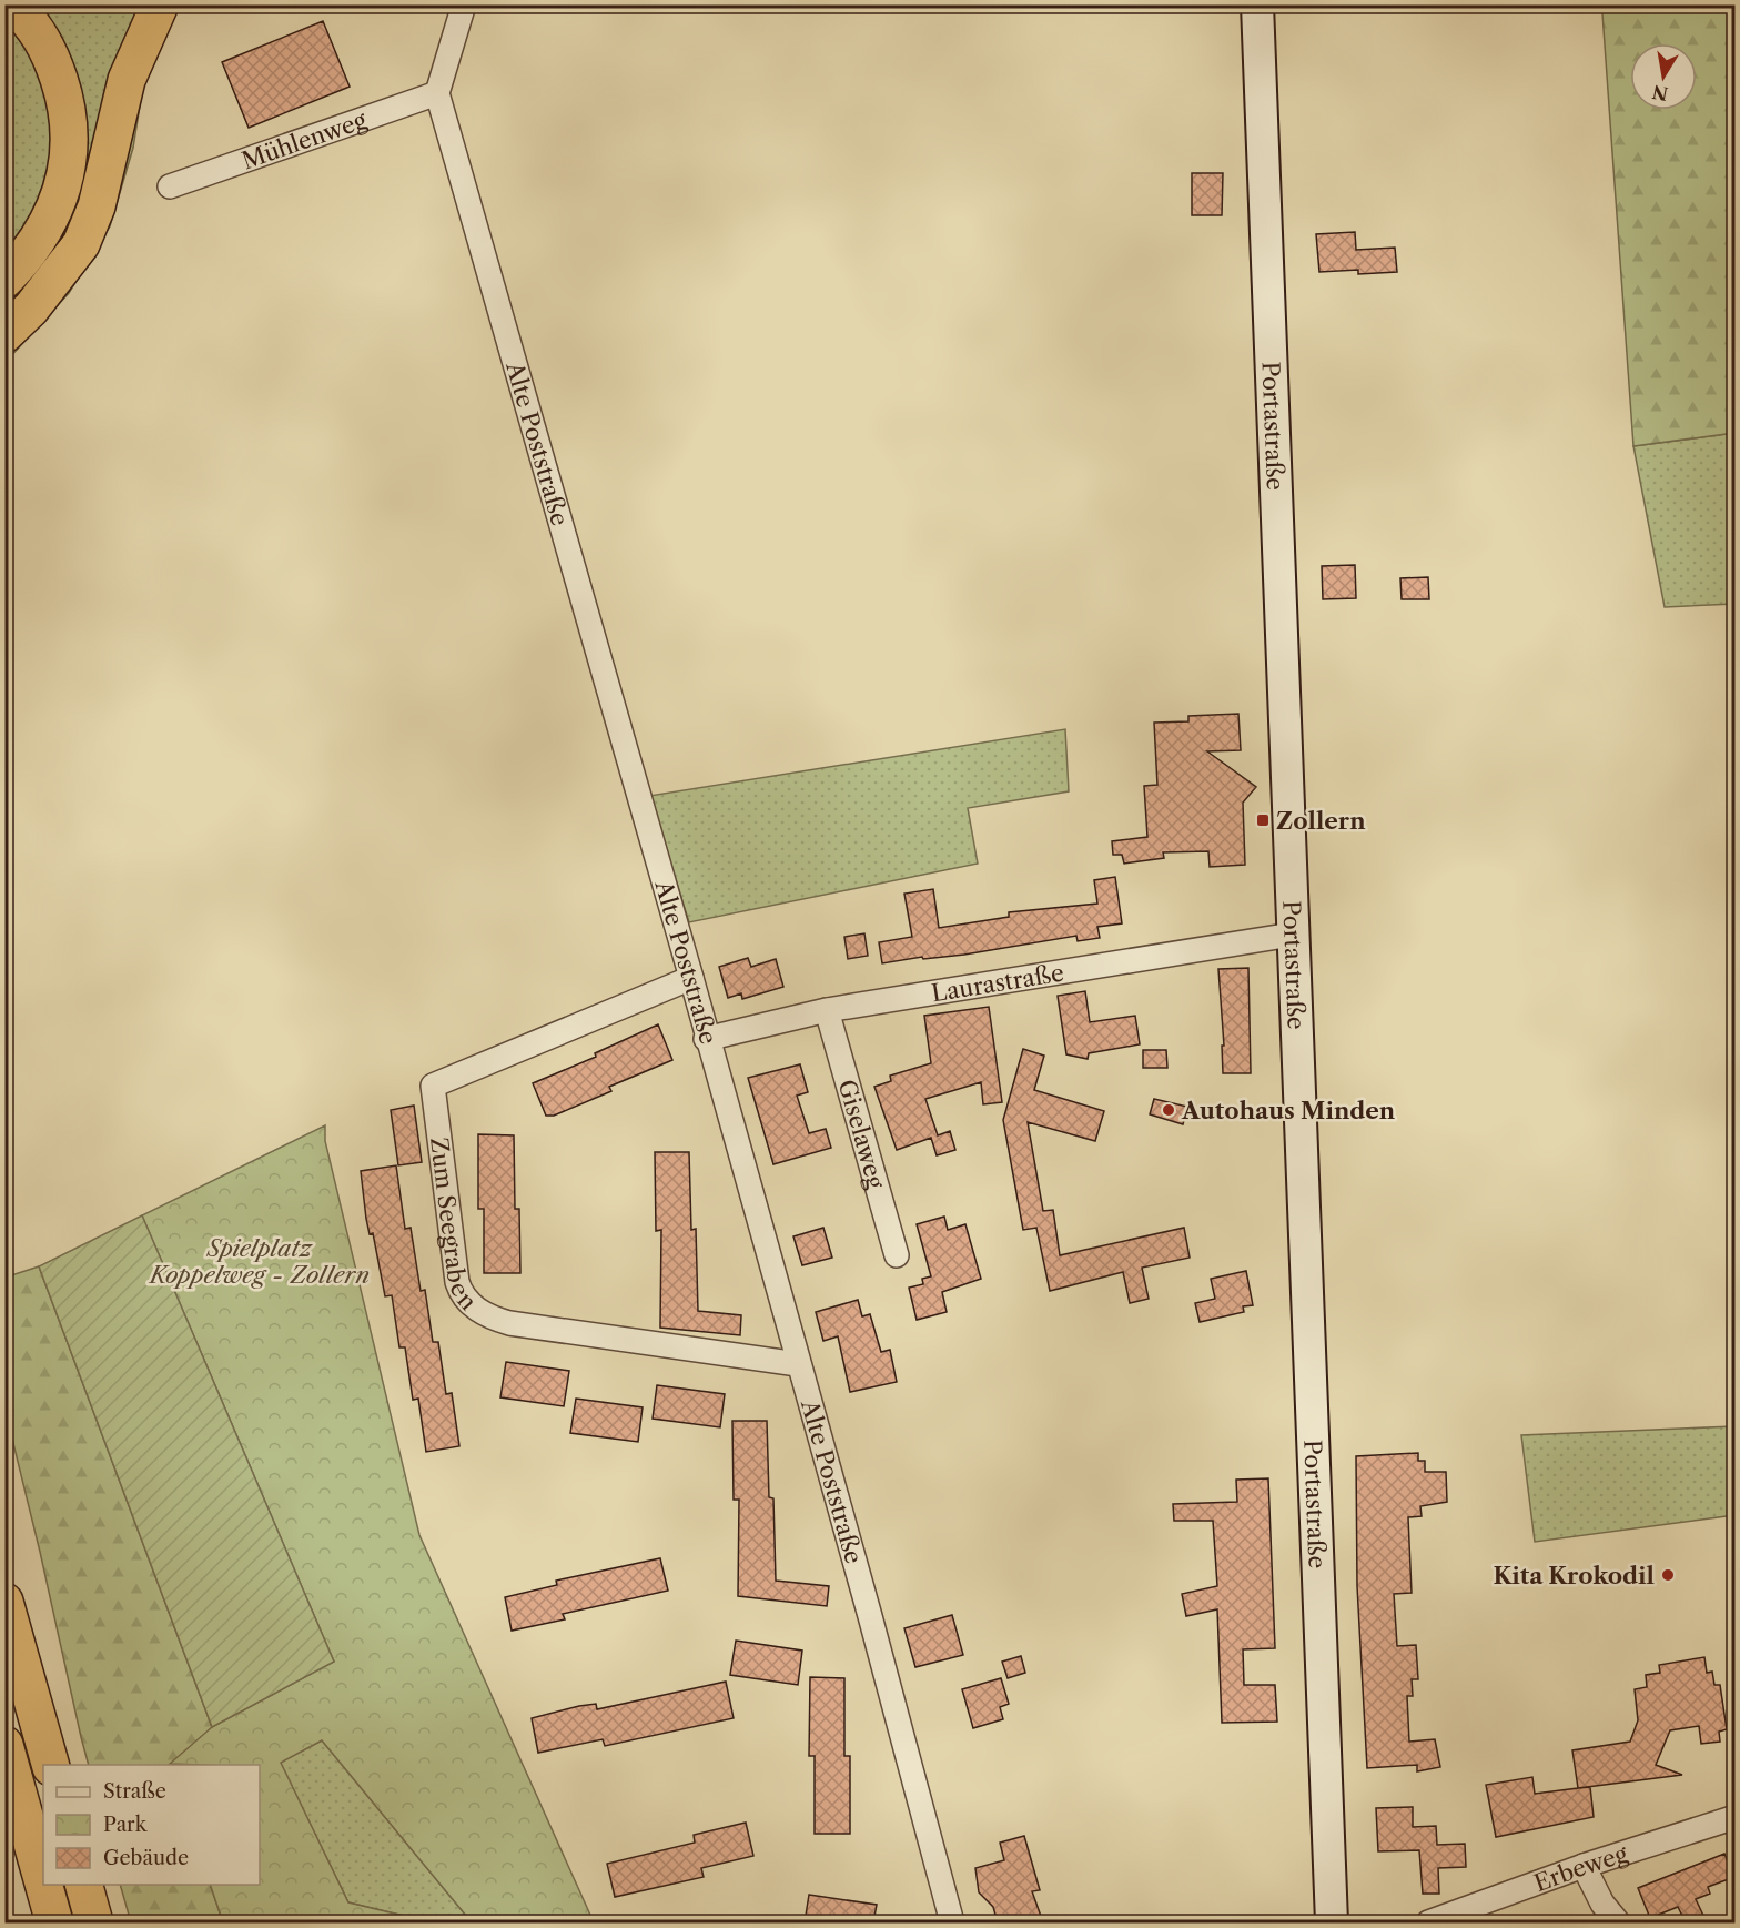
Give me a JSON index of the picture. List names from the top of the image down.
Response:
{
  "streets": {
    "main road": ["Portastraße"],
    "street": [
      "Mühlenweg",
      "Alte Poststraße",
      "Laurastraße",
      "Giselaweg",
      "Zum Seegraben",
      "Erbeweg"
    ]
  },
  "crossings": [
    ["Mühlenweg", "Alte Poststraße"],
    ["Portastraße", "Laurastraße"],
    ["Alte Poststraße", "Laurastraße"],
    ["Alte Poststraße", "Zum Seegraben"],
    ["Laurastraße", "Giselaweg"]
  ],
  "parks": ["Spielplatz Koppelweg - Zollern"],
  "places": {
    "transit": ["Zollern"],
    "other": ["Autohaus Minden", "Kita Krokodil"]
  },
  "legend": ["Straße", "Park", "Gebäude"],
  "north": "bottom"
}
